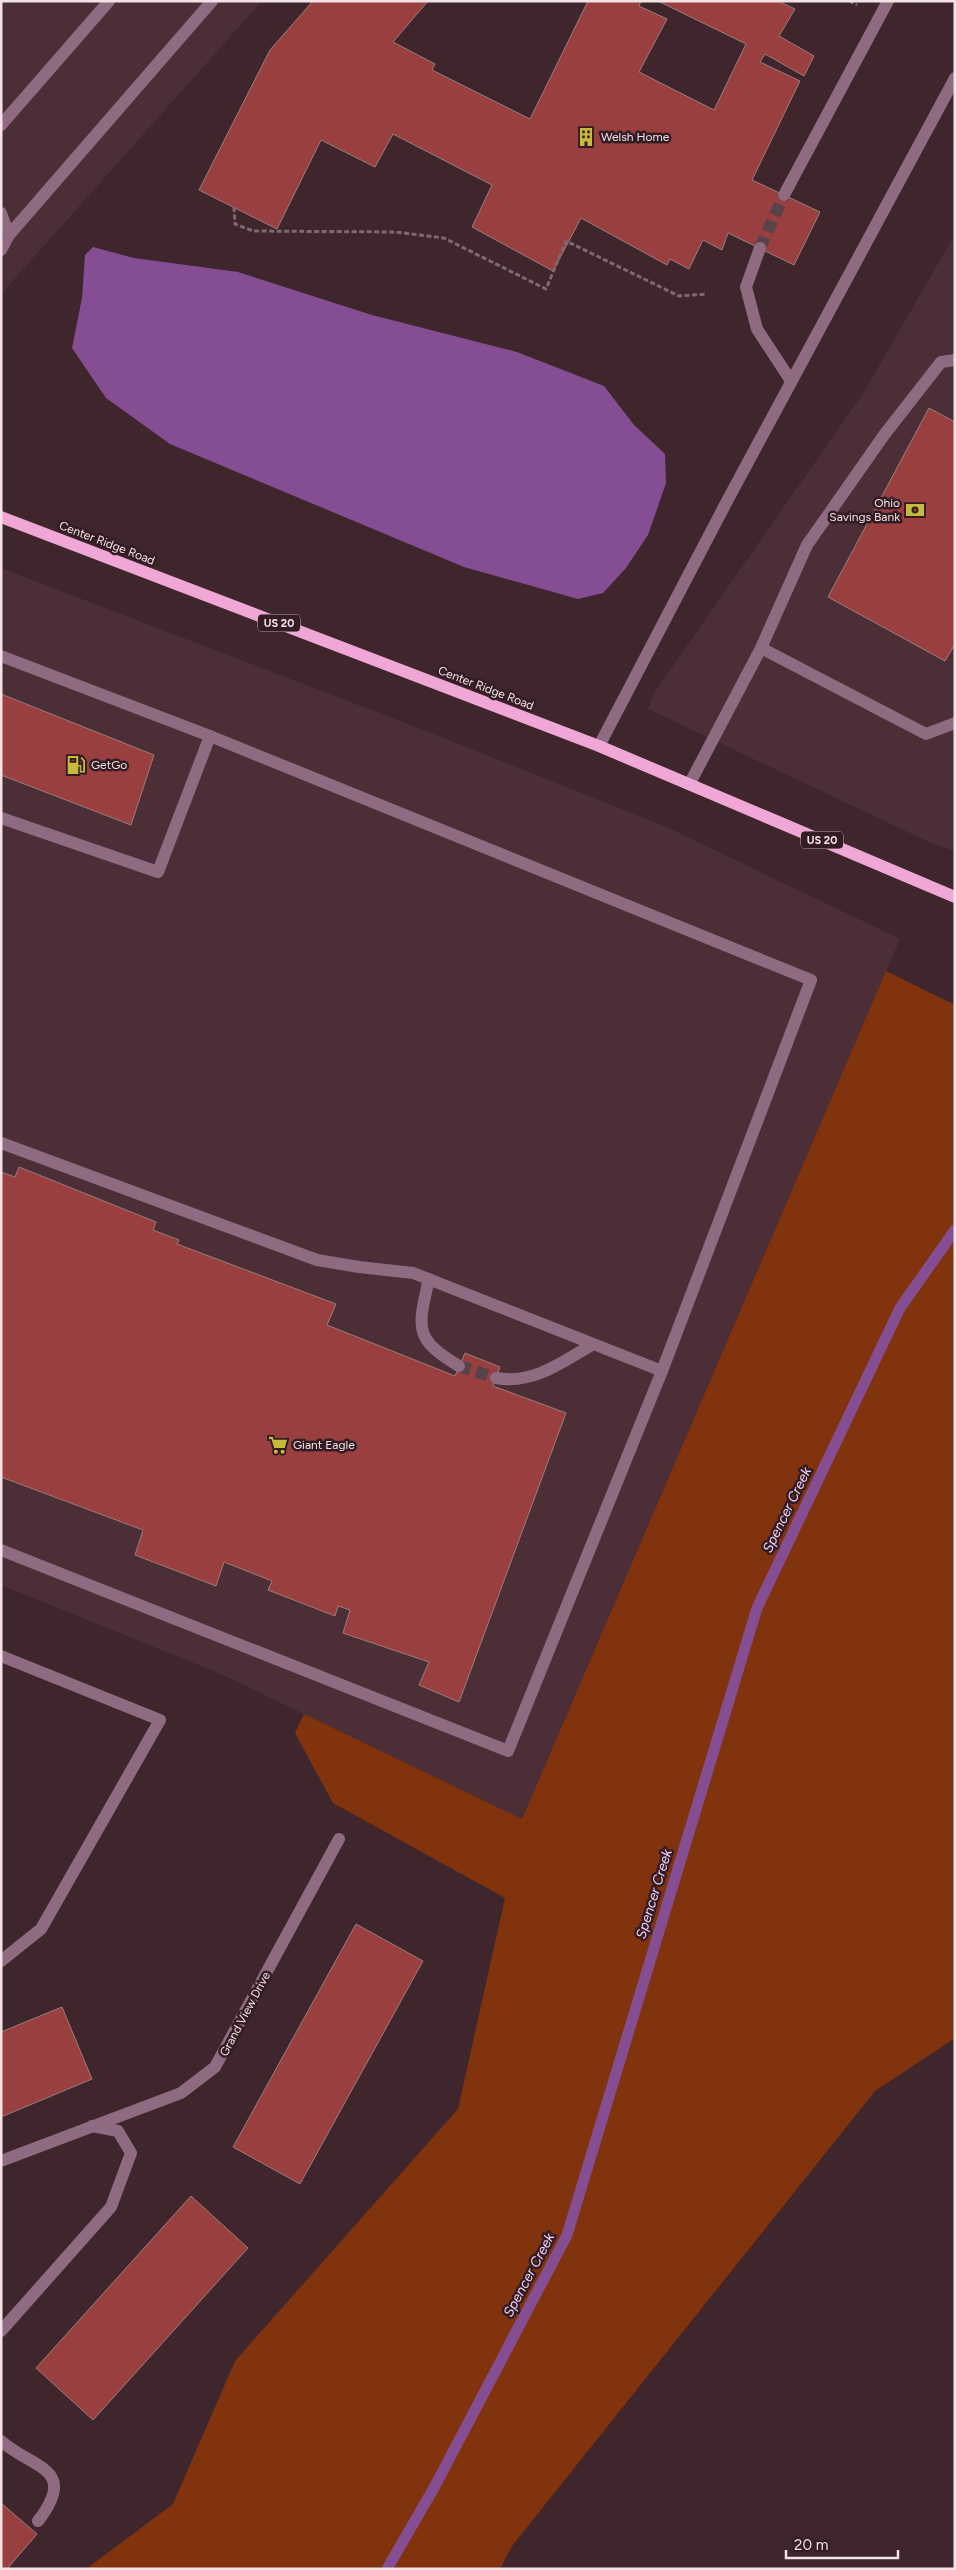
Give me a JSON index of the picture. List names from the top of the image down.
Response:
{
  "streets": {
    "main road": ["Center Ridge Road", "US 20"],
    "street": ["Grand View Drive"]
  },
  "water": ["Spencer Creek"],
  "places": {
    "building": ["Welsh Home"],
    "bank": ["Ohio Savings Bank"],
    "fuel station": ["GetGo"],
    "supermarket": ["Giant Eagle"]
  },
  "scale_bar": "20 m"
}
